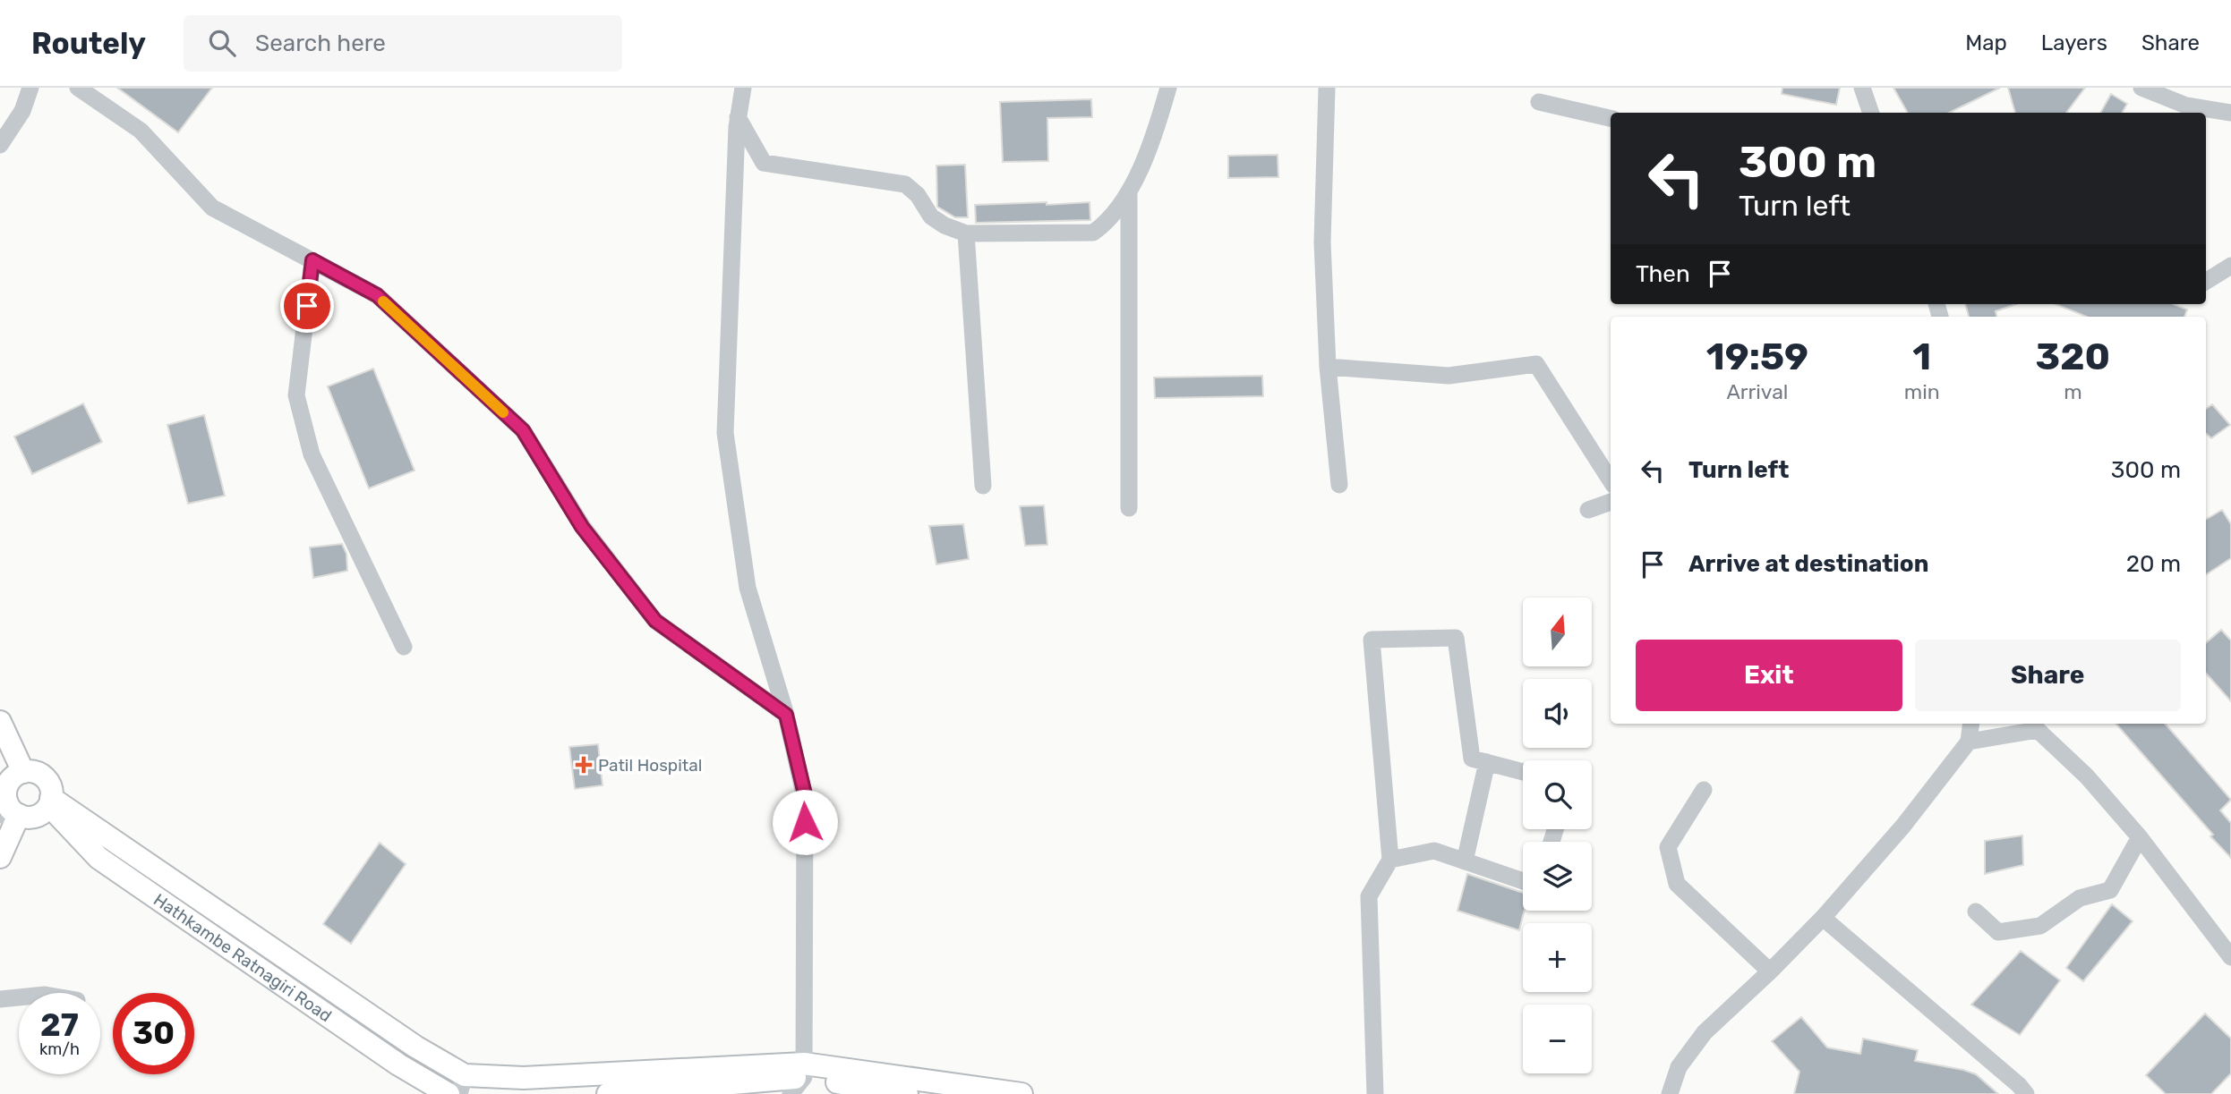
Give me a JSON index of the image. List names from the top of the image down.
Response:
{
  "streets": {
    "main road": ["Hathkambe Ratnagiri Road"]
  },
  "places": {
    "health": ["Patil Hospital"]
  },
  "north": "top",
  "page": {
    "header": "Routely",
    "search": "Search here",
    "nav": ["Map", "Layers", "Share"],
    "turn": ["300 m", "Turn left"],
    "then": "Then",
    "eta": [
      "19:59",
      "Arrival",
      "1",
      "min",
      "320",
      "m"
    ],
    "list": [
      {
        "name": "Turn left",
        "value": "300 m"
      },
      {
        "name": "Arrive at destination",
        "value": "20 m"
      }
    ],
    "map_buttons": ["+", "−"],
    "buttons": ["Exit", "Share"],
    "speed": "27 km/h",
    "limit": "30"
  }
}
